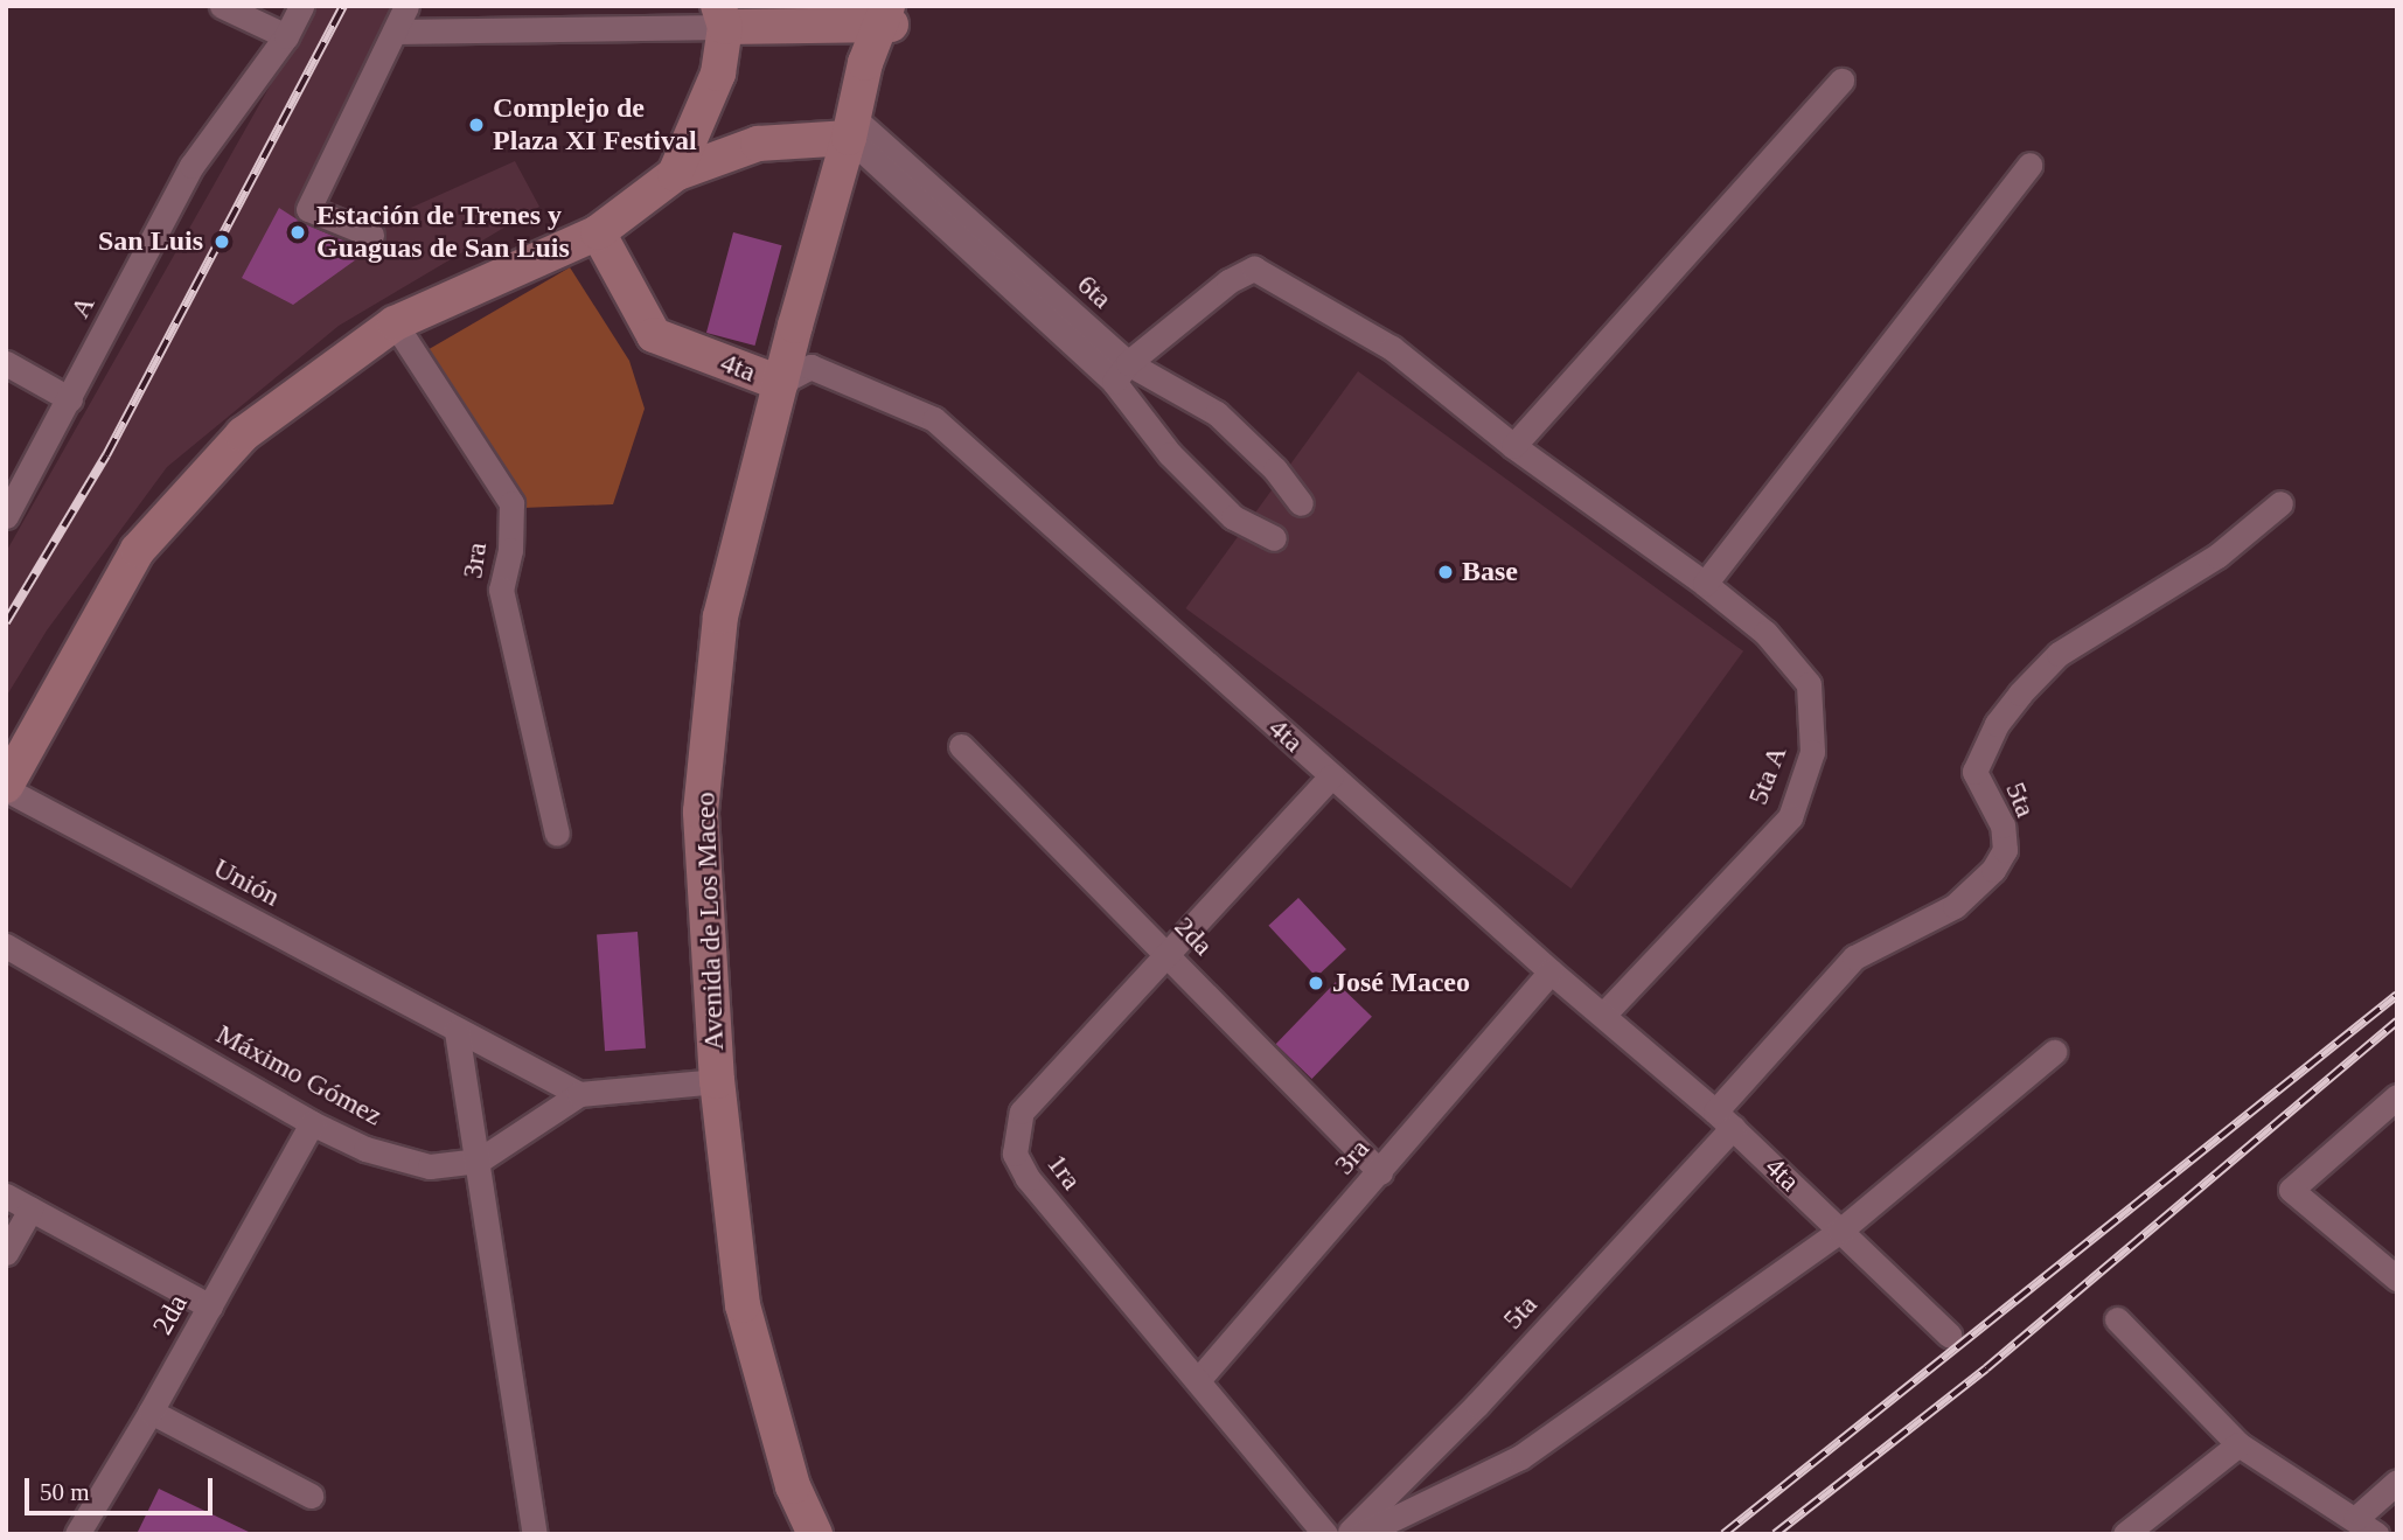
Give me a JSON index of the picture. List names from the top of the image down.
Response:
{
  "streets": {
    "street": [
      "6ta",
      "A",
      "4ta",
      "3ra",
      "5ta A",
      "5ta",
      "Unión",
      "Avenida de Los Maceo",
      "2da",
      "Máximo Gómez",
      "1ra"
    ]
  },
  "crossings": [
    ["6ta", "5ta A"],
    ["6ta", "Avenida de Los Maceo"],
    ["4ta", "3ra"],
    ["4ta", "5ta A"],
    ["4ta", "5ta"],
    ["4ta", "Avenida de Los Maceo"],
    ["4ta", "1ra"],
    ["3ra", "2da"],
    ["3ra", "1ra"],
    ["Unión", "Máximo Gómez"],
    ["Avenida de Los Maceo", "Máximo Gómez"],
    ["2da", "Máximo Gómez"],
    ["2da", "1ra"]
  ],
  "places": [
    "Complejo de Plaza XI Festival",
    "Estación de Trenes y Guaguas de San Luis",
    "San Luis",
    "Base",
    "José Maceo"
  ],
  "scale_bar": "50 m"
}
